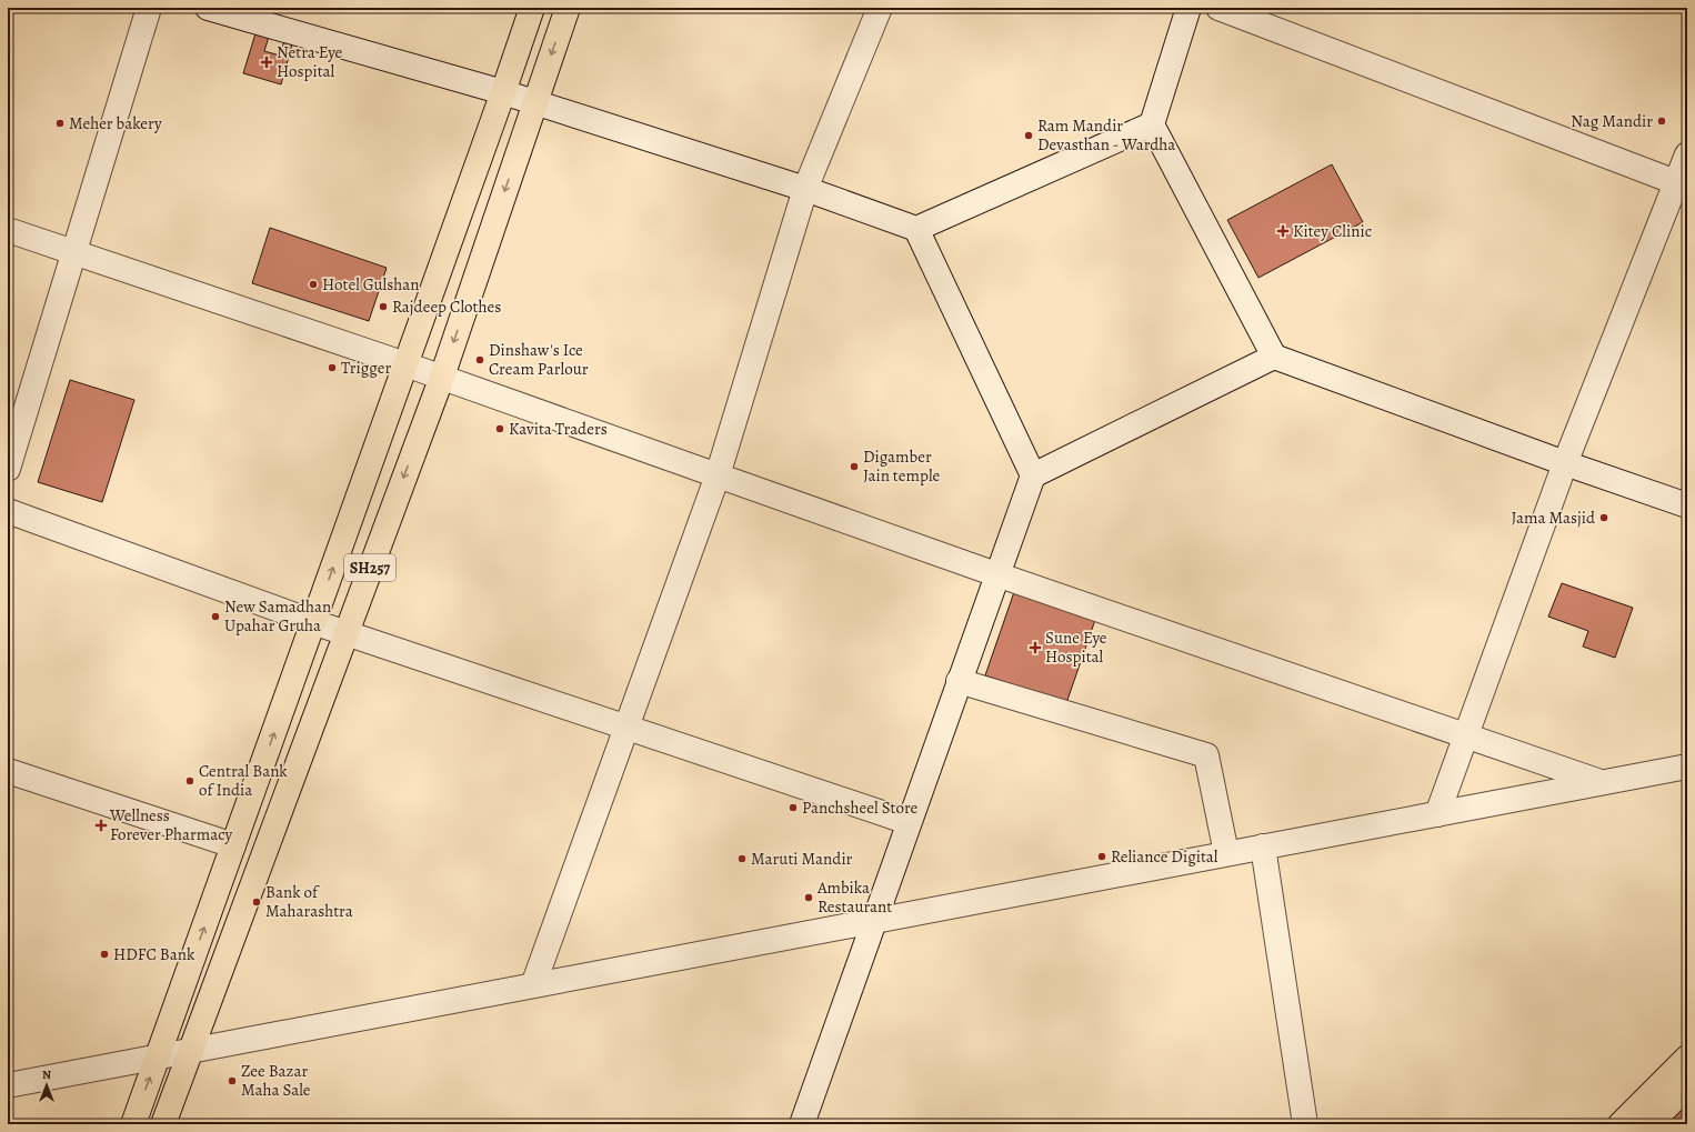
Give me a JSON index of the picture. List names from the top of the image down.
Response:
{
  "streets": {
    "main road": ["SH257"]
  },
  "places": {
    "health": [
      "Netra Eye Hospital",
      "Kitey Clinic",
      "Sune Eye Hospital",
      "Wellness Forever Pharmacy"
    ],
    "other": [
      "Nag Mandir",
      "Meher bakery",
      "Ram Mandir Devasthan - Wardha",
      "Hotel Gulshan",
      "Rajdeep Clothes",
      "Dinshaw's Ice Cream Parlour",
      "Trigger",
      "Kavita Traders",
      "Digamber Jain temple",
      "Jama Masjid",
      "New Samadhan Upahar Gruha",
      "Central Bank of India",
      "Panchsheel Store",
      "Reliance Digital",
      "Maruti Mandir",
      "Ambika Restaurant",
      "Bank of Maharashtra",
      "HDFC Bank",
      "Zee Bazar Maha Sale"
    ]
  },
  "north": "top"
}
